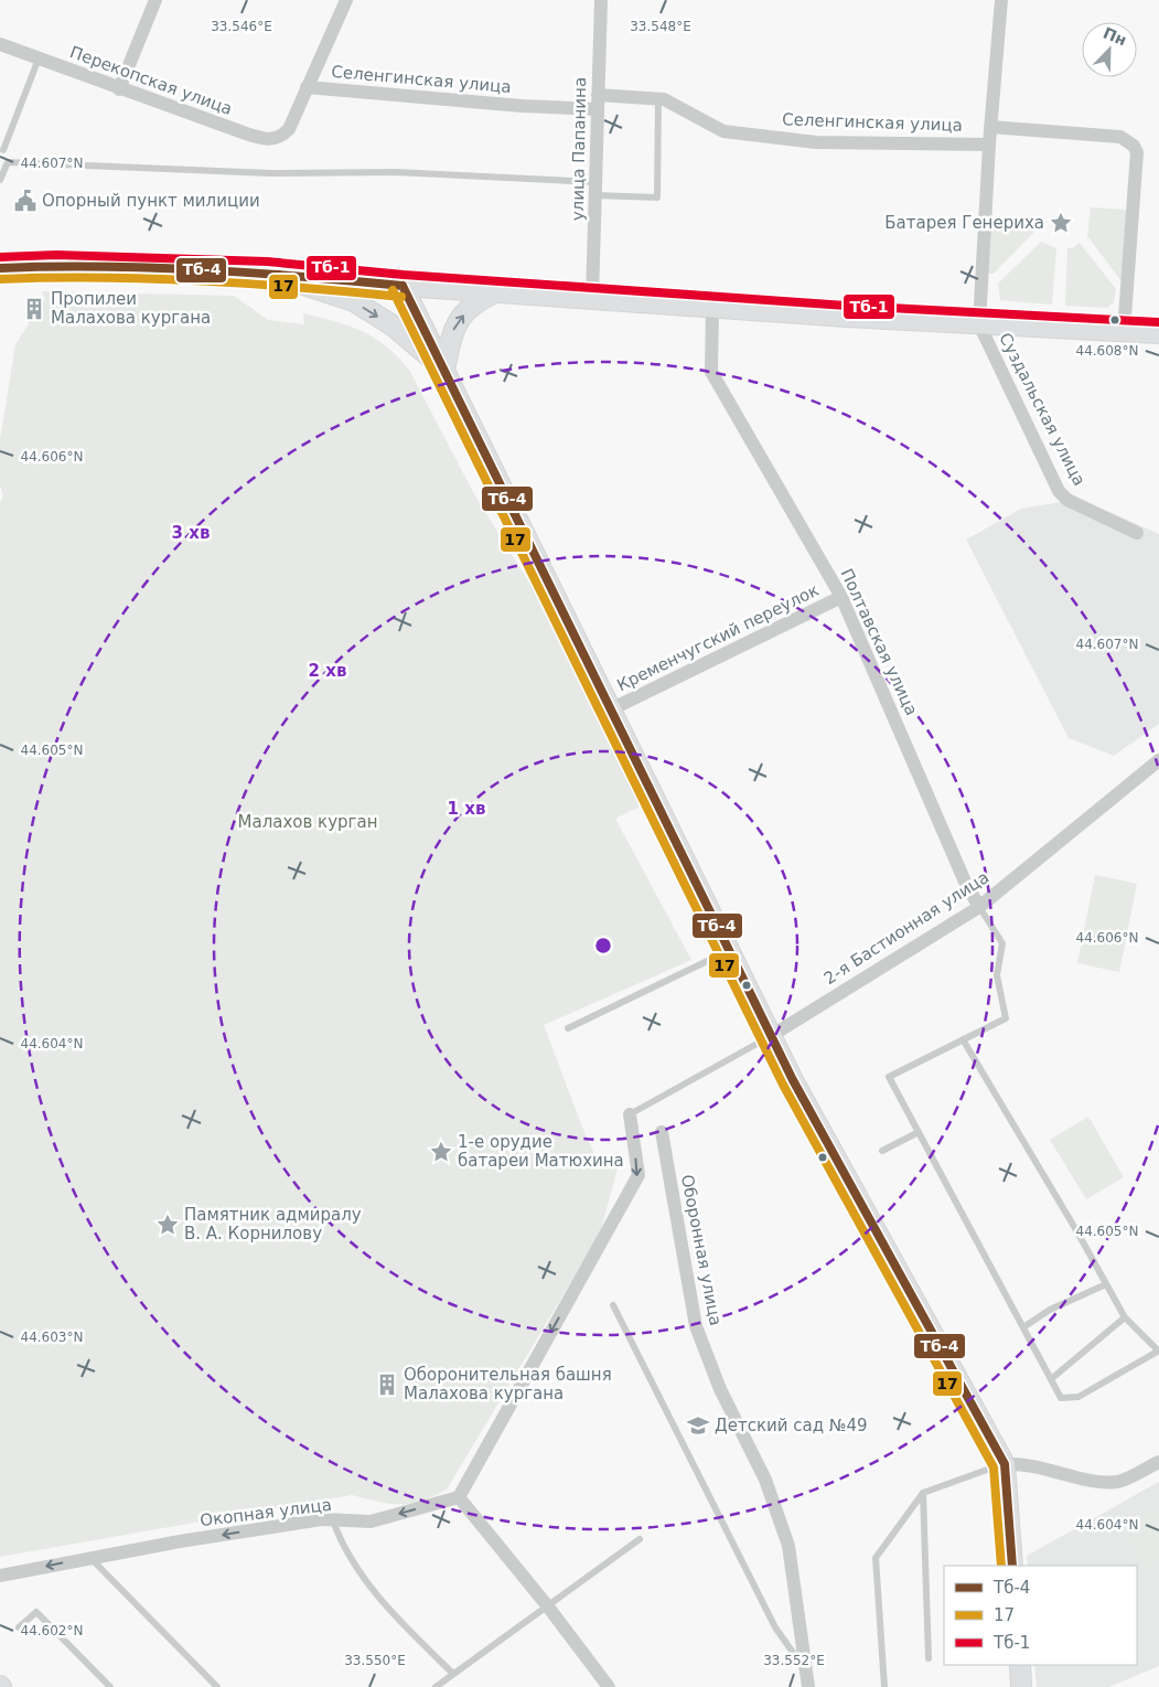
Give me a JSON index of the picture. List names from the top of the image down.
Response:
{
  "streets": {
    "street": [
      "Селенгинская улица",
      "Перекопская улица",
      "улица Папанина",
      "Суздальская улица",
      "Кременчугский переулок",
      "Полтавская улица",
      "2-я Бастионная улица",
      "Оборонная улица",
      "Окопная улица"
    ]
  },
  "crossings": [
    ["Селенгинская улица", "Перекопская улица"],
    ["Селенгинская улица", "улица Папанина"],
    ["Кременчугский переулок", "Полтавская улица"],
    ["Полтавская улица", "2-я Бастионная улица"]
  ],
  "one_way": ["Окопная улица"],
  "parks": ["Малахов курган"],
  "places": {
    "public building": ["Опорный пункт милиции"],
    "place": ["Батарея Генериха", "1-е орудие батареи Матюхина", "Памятник адмиралу В. А. Корнилову"],
    "building": ["Пропилеи Малахова кургана", "Оборонительная башня Малахова кургана"],
    "school or university": ["Детский сад №49"]
  },
  "lines": ["transit line Тб-1", "transit line Тб-4", "transit line 17"],
  "legend": ["Тб-4", "17", "Тб-1"],
  "north": "top right",
  "coordinates": [
    "33.546°E",
    "33.548°E",
    "44.607°N",
    "44.608°N",
    "44.606°N",
    "44.605°N",
    "44.604°N",
    "44.603°N",
    "44.602°N",
    "33.550°E",
    "33.552°E"
  ],
  "rings": ["3 хв", "2 хв", "1 хв"]
}
